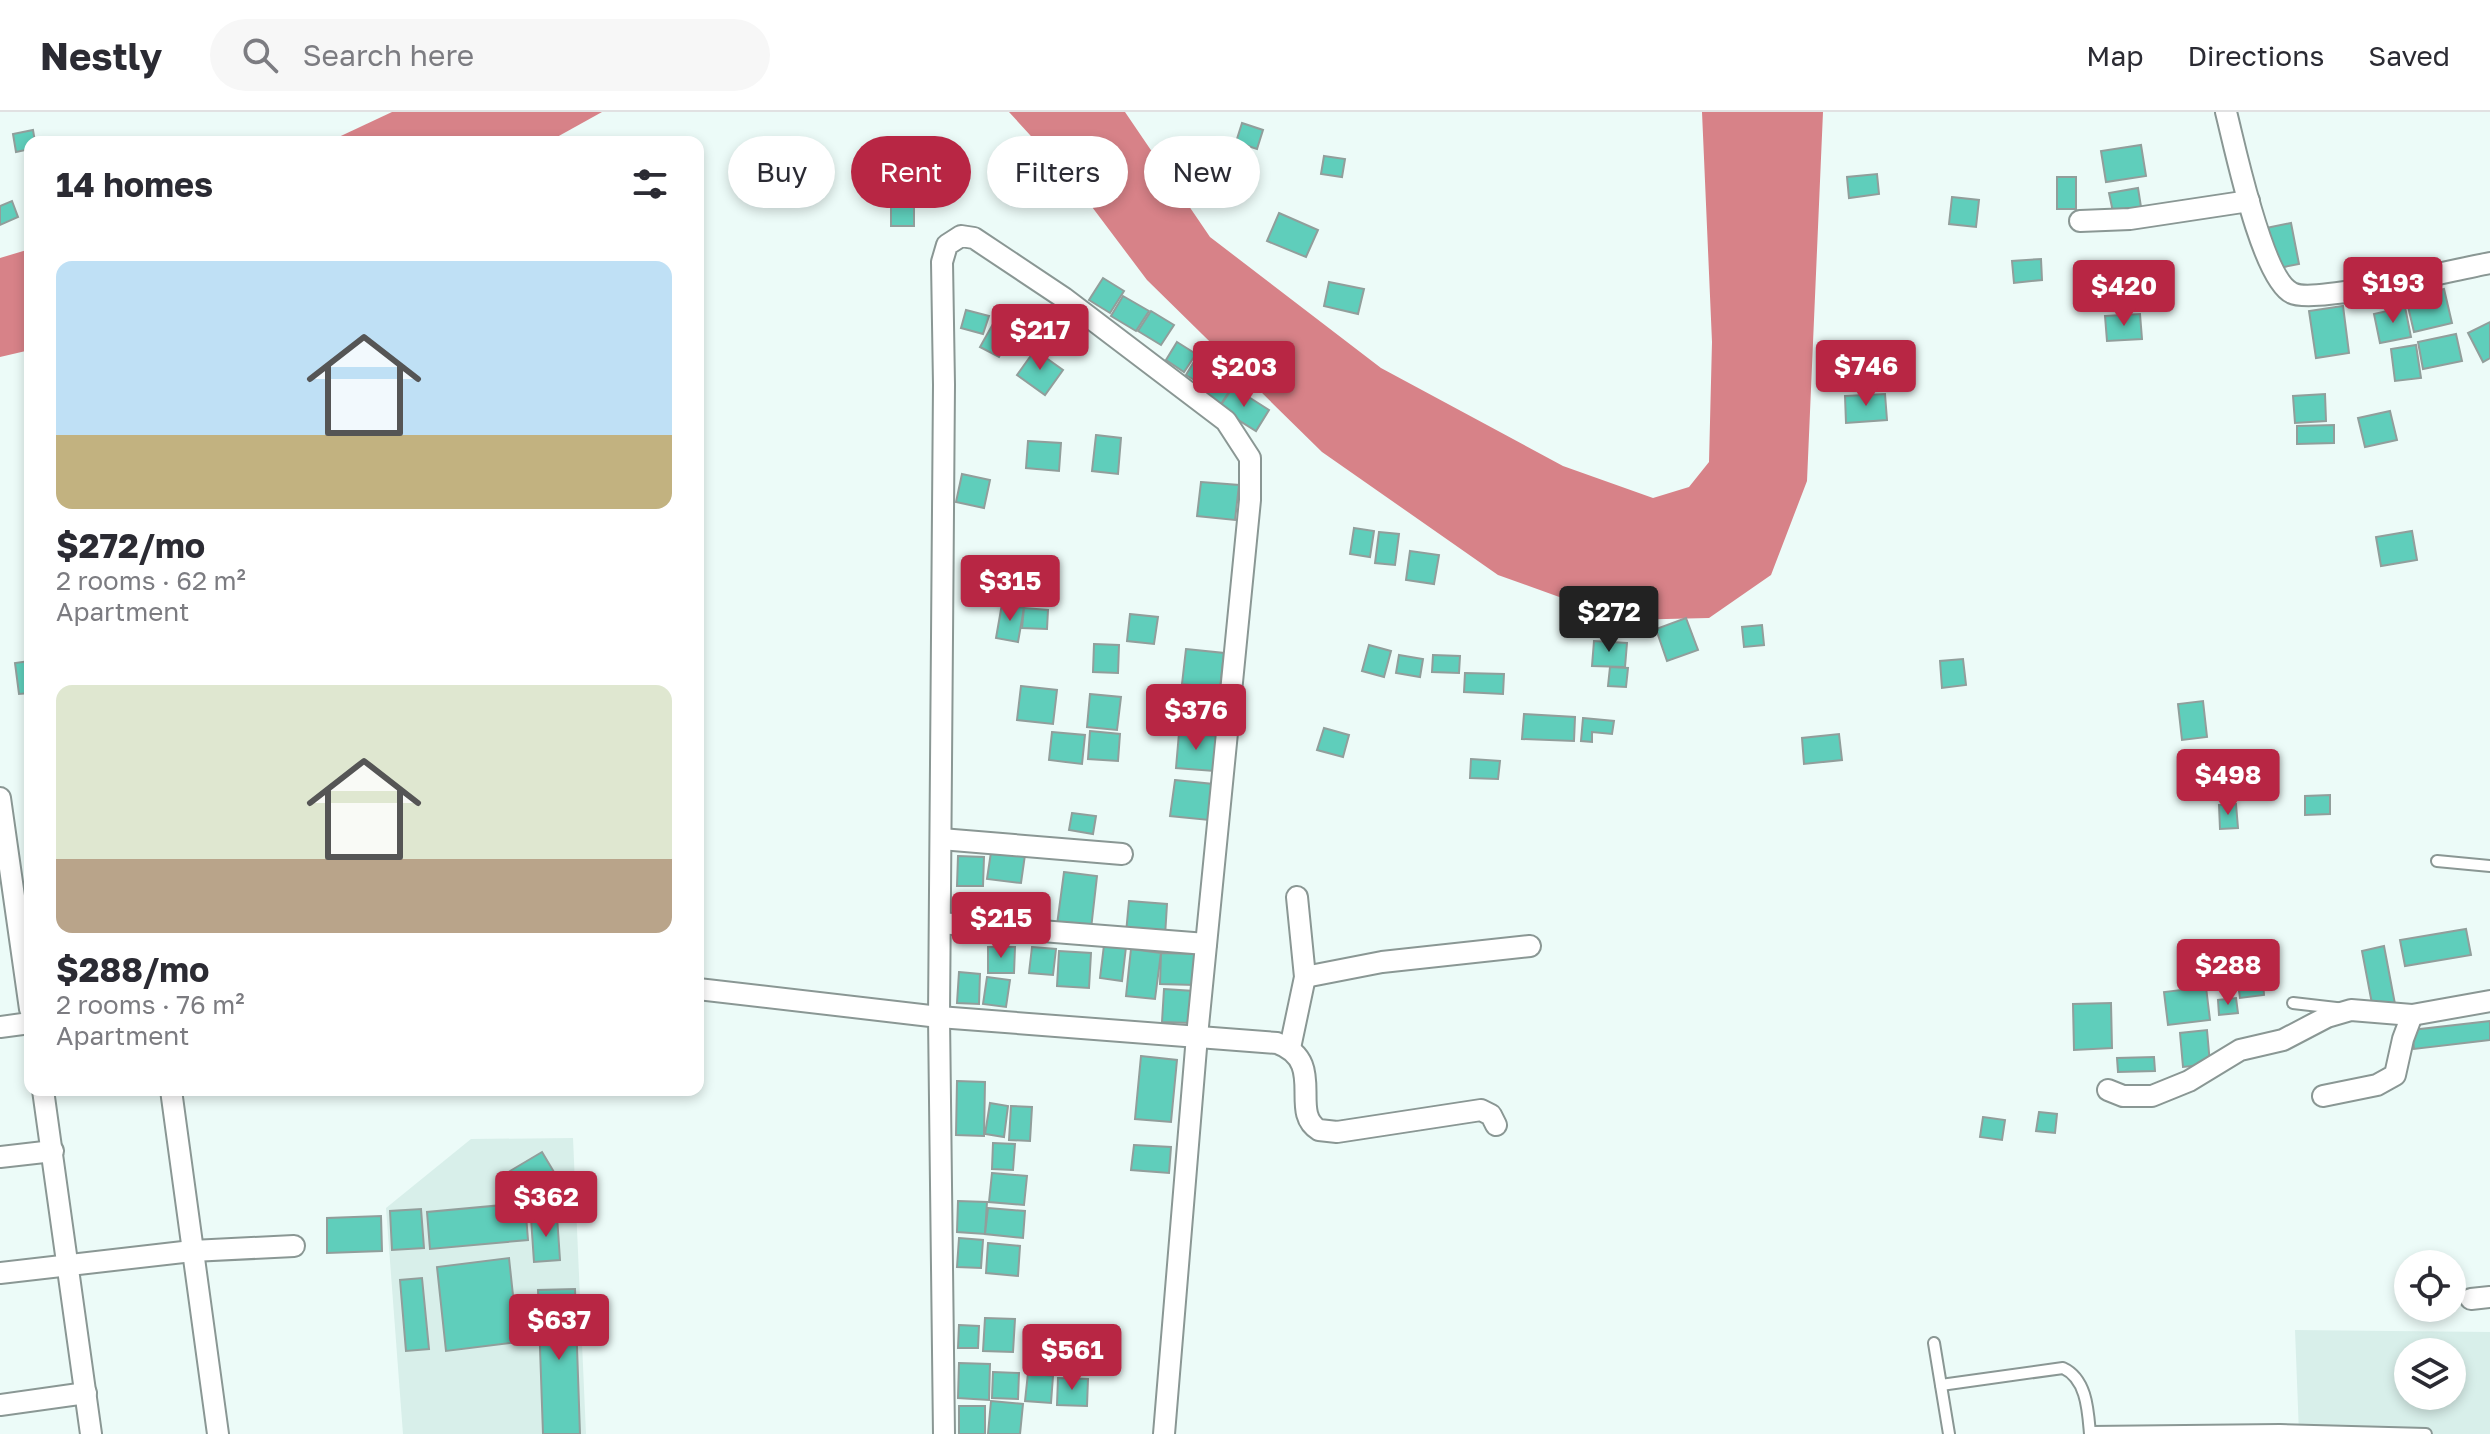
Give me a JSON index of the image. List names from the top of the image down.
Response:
{
  "page": {
    "header": "Nestly",
    "search": "Search here",
    "nav": ["Map", "Directions", "Saved"],
    "chip": [
      "Buy",
      "Rent",
      "Filters",
      "New"
    ],
    "heading": "14 homes",
    "list": [
      {
        "name": "$272/mo",
        "note": "2 rooms · 62 m² · Apartment"
      },
      {
        "name": "$288/mo",
        "note": "2 rooms · 76 m² · Apartment"
      }
    ],
    "price": [
      "$193",
      "$420",
      "$217",
      "$746",
      "$203",
      "$315",
      "$272",
      "$376",
      "$498",
      "$215",
      "$288",
      "$362",
      "$637",
      "$561"
    ]
  }
}
